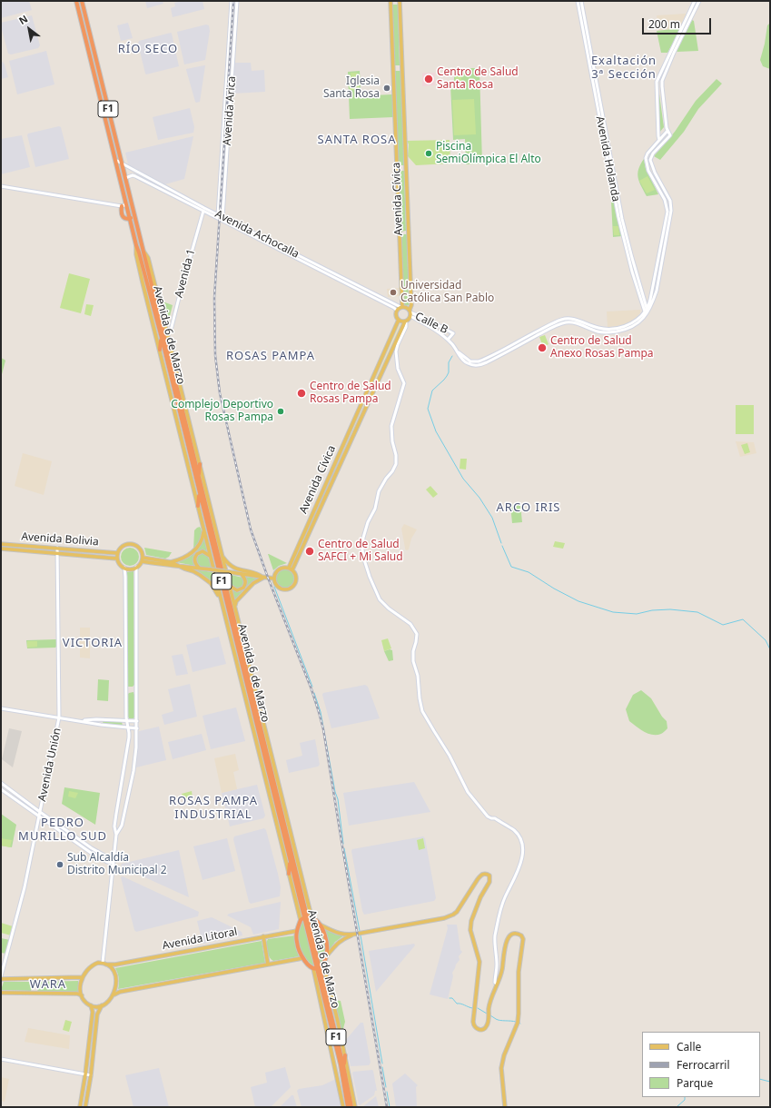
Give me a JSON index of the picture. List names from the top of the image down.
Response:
{
  "streets": {
    "highway": ["F1", "Avenida 6 de Marzo"],
    "main road": ["Avenida Cívica", "Avenida Bolivia", "Avenida Litoral"],
    "street": [
      "Avenida Arica",
      "Avenida Holanda",
      "Avenida Achocalla",
      "Avenida 1",
      "Calle B",
      "Avenida Unión"
    ]
  },
  "crossings": [
    ["F1", "Avenida 6 de Marzo"],
    ["F1", "Avenida Litoral"],
    ["Avenida Arica", "Avenida Achocalla"],
    ["Avenida Holanda", "Calle B"],
    ["Avenida Cívica", "Avenida Achocalla"],
    ["Avenida Cívica", "Calle B"],
    ["Avenida Achocalla", "Avenida 1"],
    ["Avenida Achocalla", "Calle B"],
    ["Avenida Achocalla", "Avenida 6 de Marzo"],
    ["Avenida 1", "Avenida 6 de Marzo"],
    ["Avenida Bolivia", "Avenida Unión"]
  ],
  "districts": [
    "RÍO SECO",
    "Exaltación 3ª Sección",
    "SANTA ROSA",
    "ROSAS PAMPA",
    "ARCO IRIS",
    "VICTORIA",
    "ROSAS PAMPA INDUSTRIAL",
    "PEDRO MURILLO SUD",
    "WARA"
  ],
  "places": [
    "Centro de Salud Santa Rosa",
    "Iglesia Santa Rosa",
    "Piscina SemiOlímpica El Alto",
    "Universidad Católica San Pablo",
    "Centro de Salud Anexo Rosas Pampa",
    "Centro de Salud Rosas Pampa",
    "Complejo Deportivo Rosas Pampa",
    "Centro de Salud SAFCI + Mi Salud",
    "Sub Alcaldía Distrito Municipal 2"
  ],
  "legend": ["Calle", "Ferrocarril", "Parque"],
  "scale_bar": "200 m",
  "north": "top left"
}
